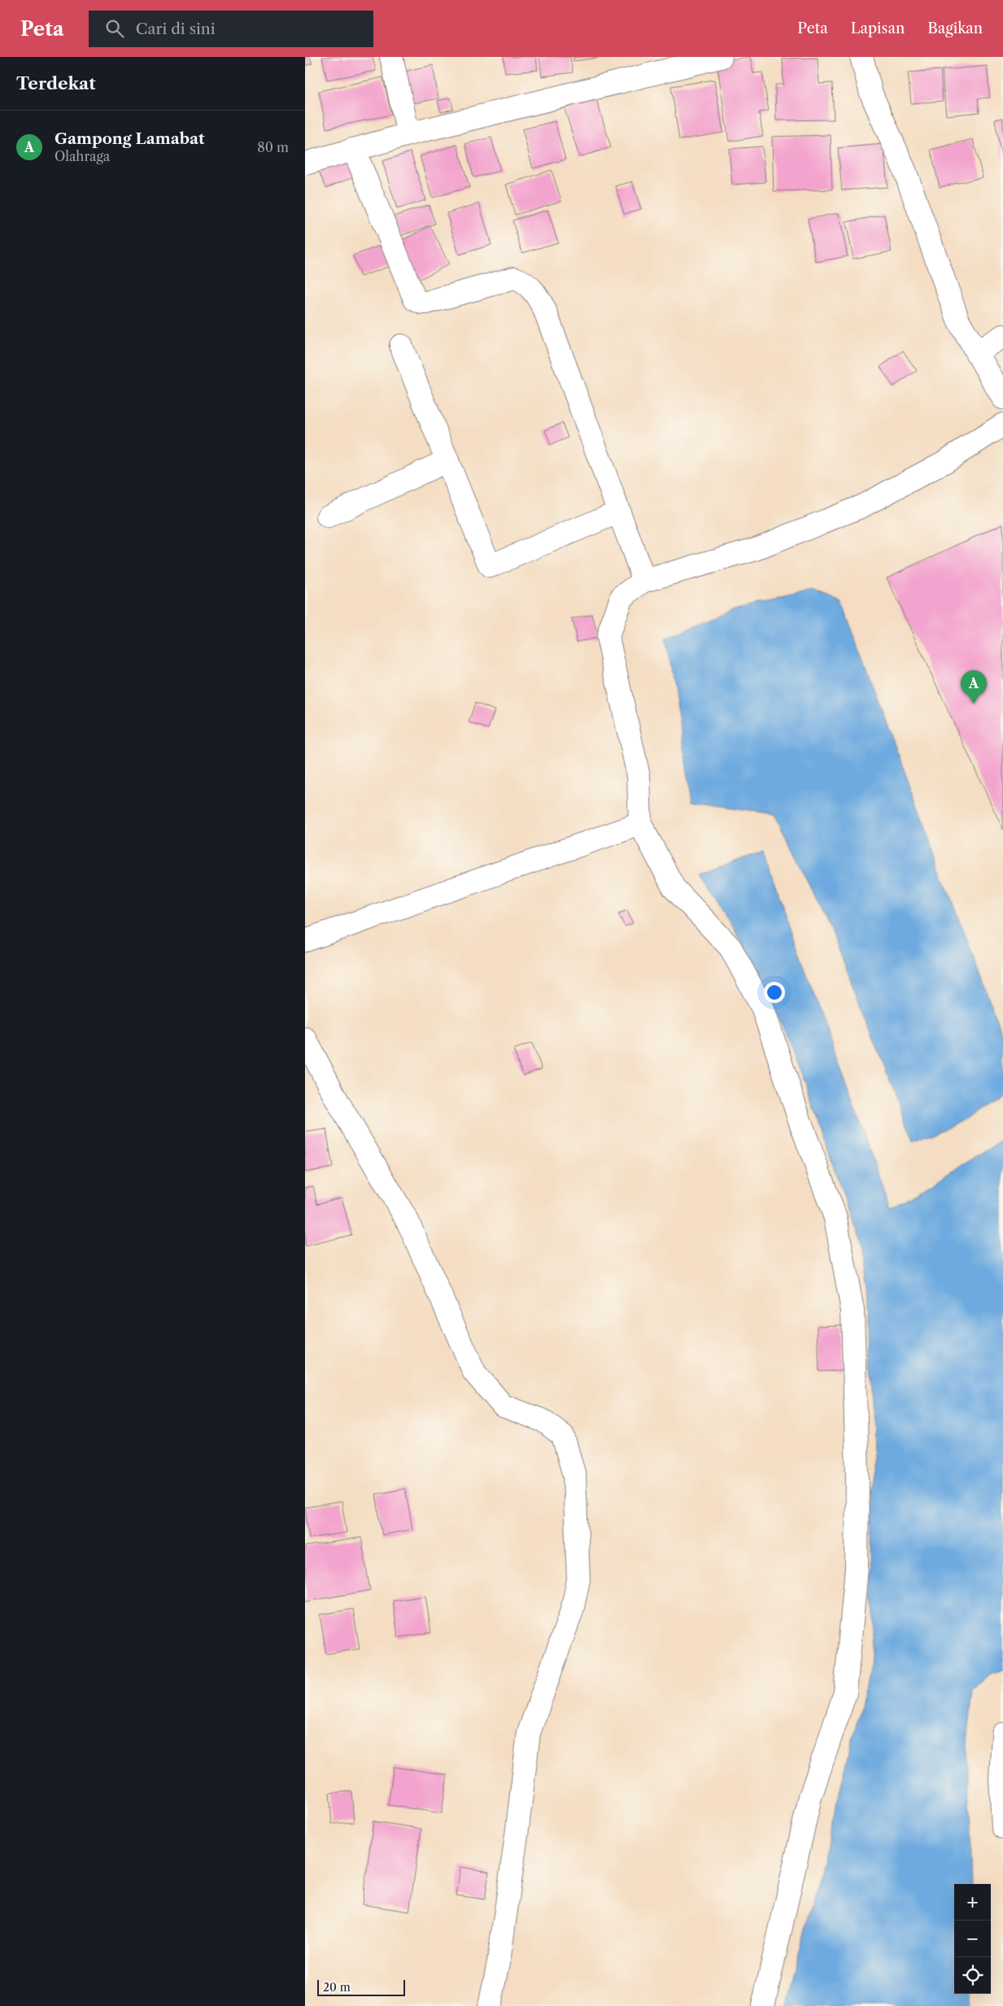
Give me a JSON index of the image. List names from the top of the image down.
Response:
{
  "scale_bar": "20 m",
  "page": {
    "header": "Peta",
    "search": "Cari di sini",
    "nav": ["Peta", "Lapisan", "Bagikan"],
    "heading": "Terdekat",
    "list": [
      {
        "mark": "A",
        "name": "Gampong Lamabat",
        "note": "Olahraga",
        "value": "80 m"
      }
    ],
    "pins": "A",
    "map_buttons": ["+", "−"],
    "scale": "20 m"
  }
}
